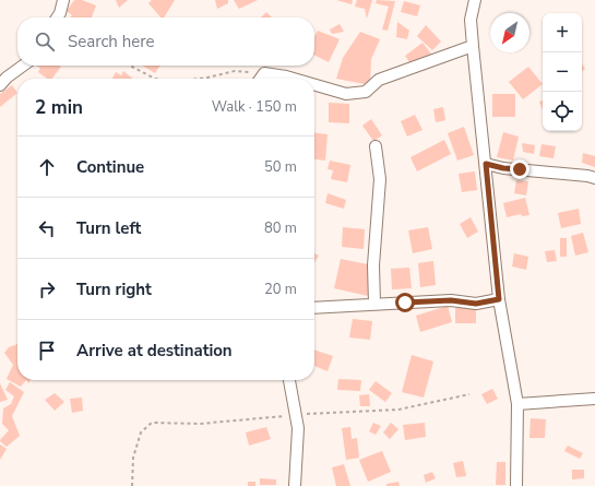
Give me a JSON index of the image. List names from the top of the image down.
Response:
{
  "north": "bottom left",
  "page": {
    "map_buttons": ["+", "−"],
    "search": "Search here",
    "heading": ["2 min", "Walk · 150 m"],
    "list": [
      ["Continue", "50 m"],
      ["Turn left", "80 m"],
      ["Turn right", "20 m"],
      "Arrive at destination"
    ]
  }
}
